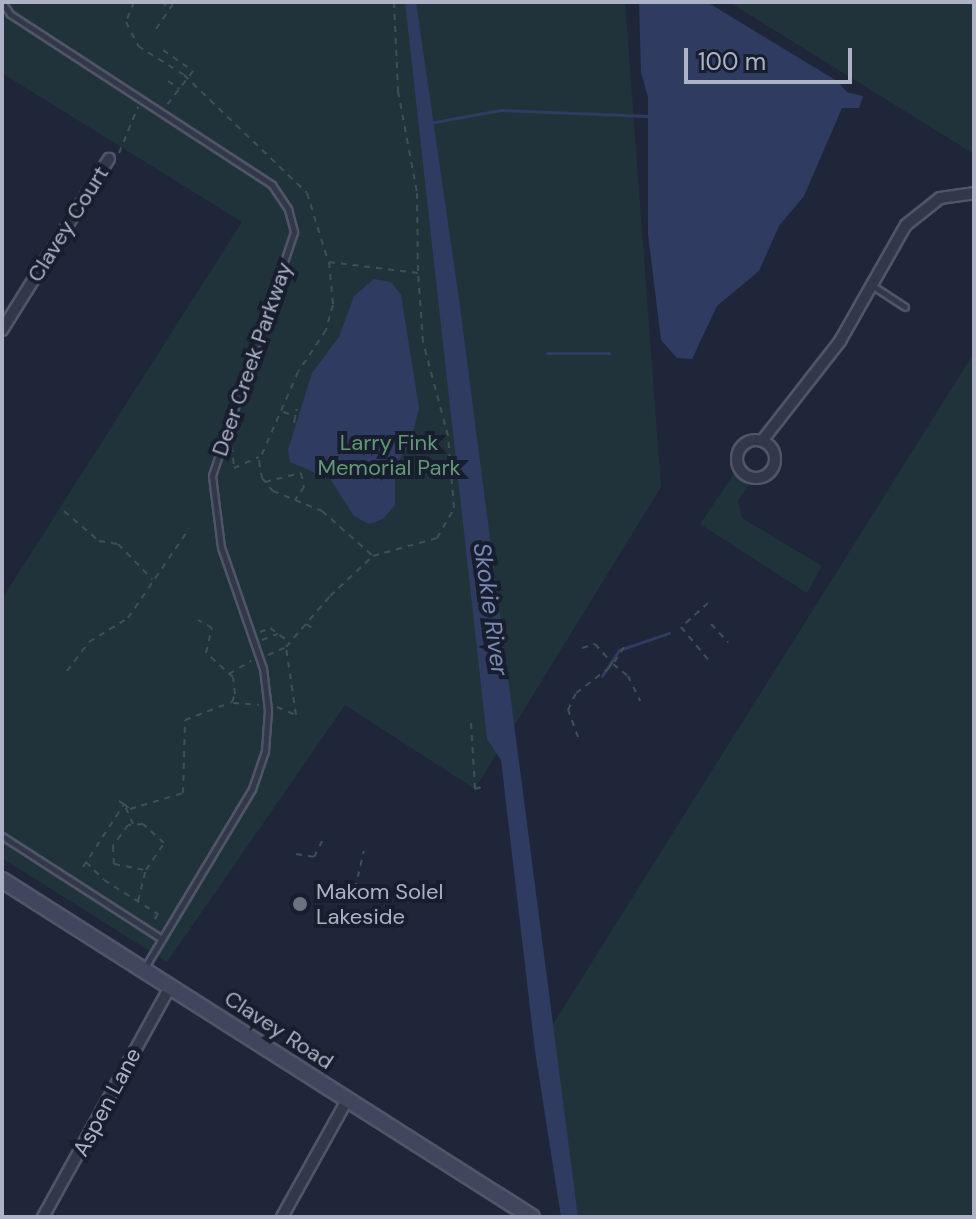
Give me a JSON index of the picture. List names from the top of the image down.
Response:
{
  "streets": {
    "main road": ["Clavey Road"],
    "street": ["Clavey Court", "Aspen Lane"],
    "lane": ["Deer Creek Parkway"]
  },
  "crossings": [
    ["Deer Creek Parkway", "Clavey Road"],
    ["Clavey Road", "Aspen Lane"]
  ],
  "water": ["Skokie River"],
  "parks": ["Larry Fink Memorial Park"],
  "places": ["Makom Solel Lakeside"],
  "scale_bar": "100 m"
}
